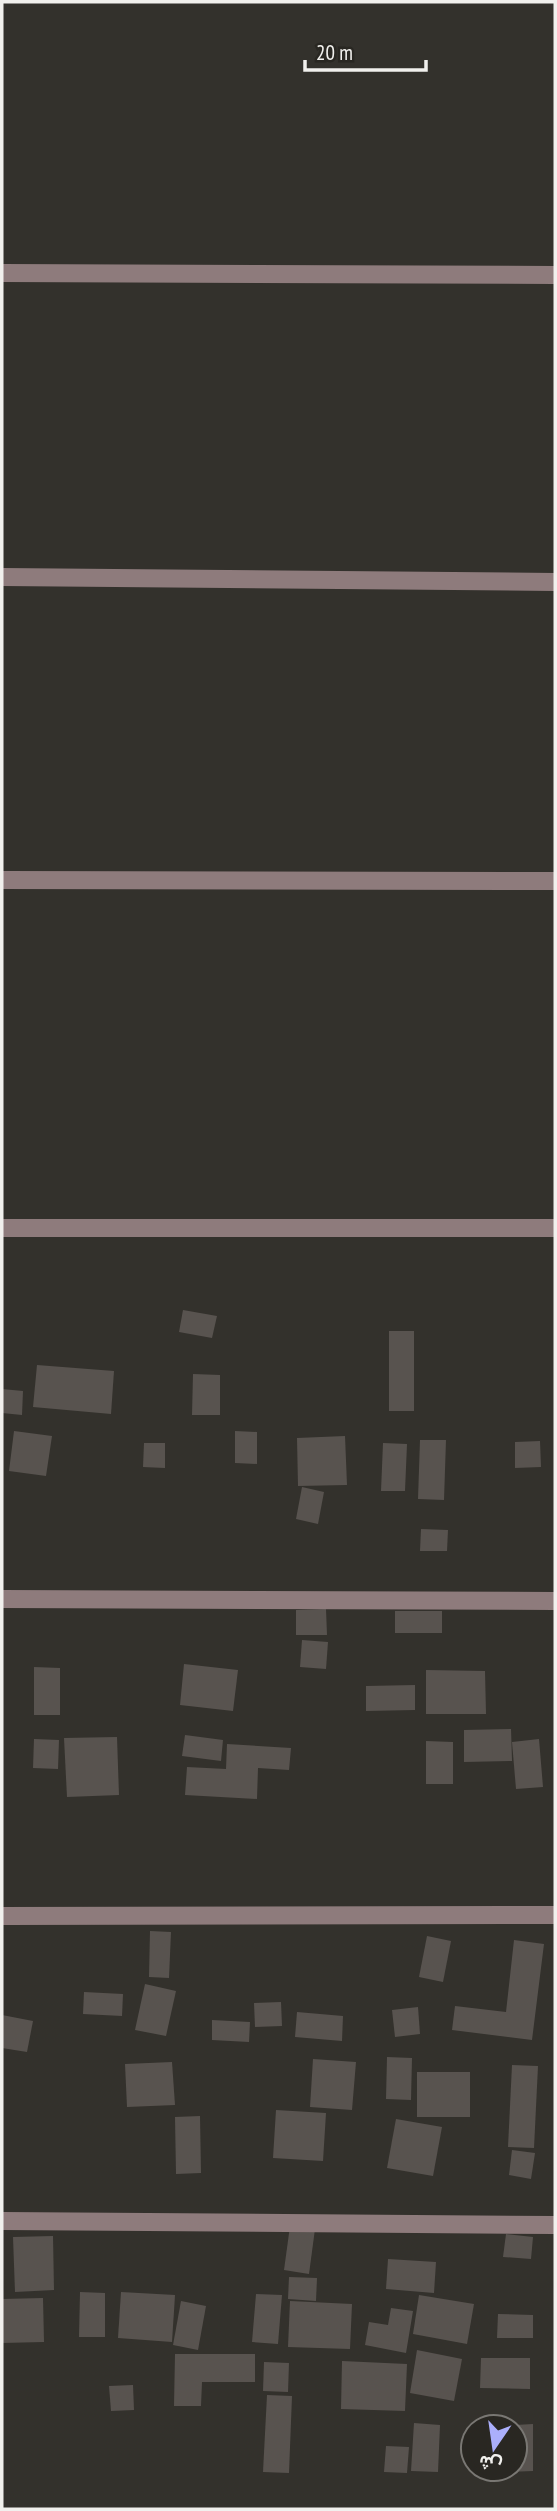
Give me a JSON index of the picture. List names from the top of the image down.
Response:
{
  "scale_bar": "20 m",
  "north": "bottom"
}
